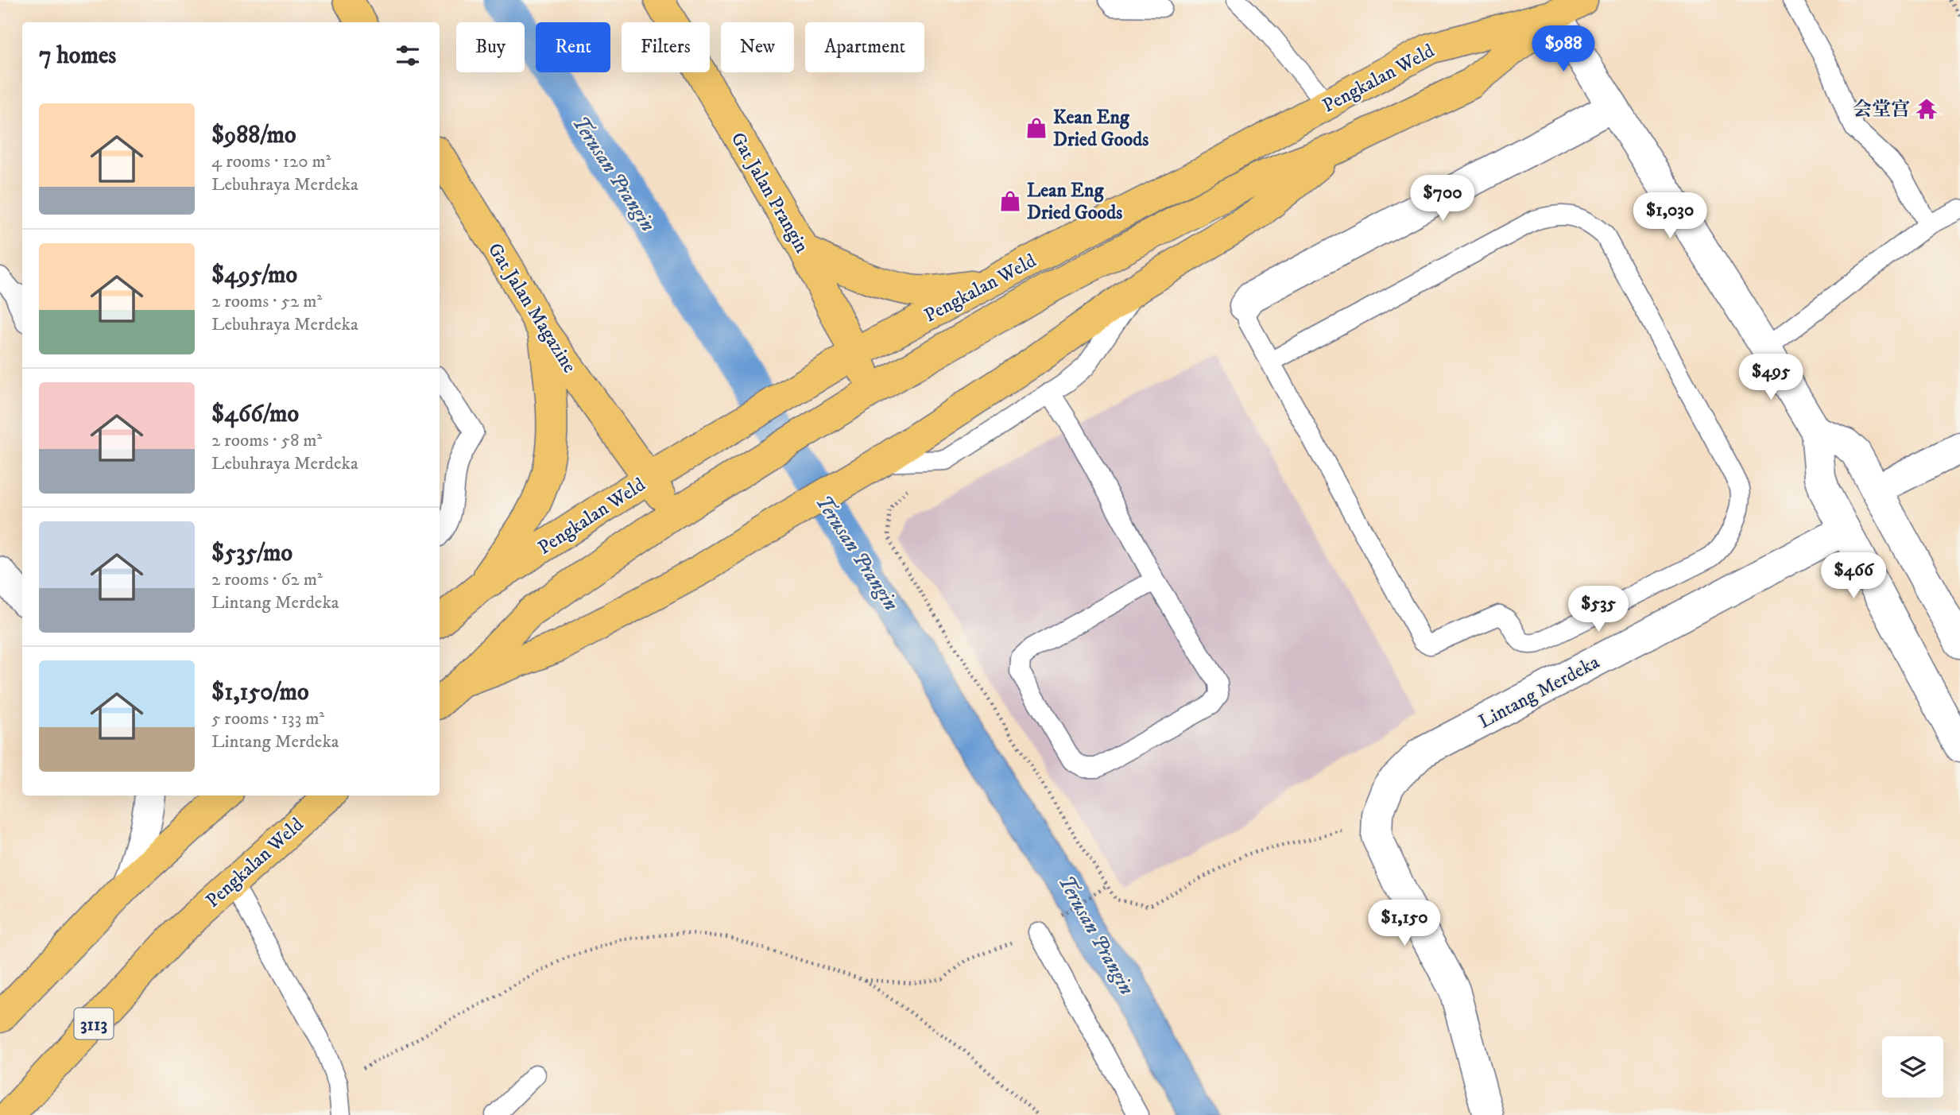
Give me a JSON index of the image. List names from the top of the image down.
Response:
{
  "streets": {
    "main road": [
      "Pengkalan Weld",
      "Gat Jalan Prangin",
      "Gat Jalan Magazine",
      "3113"
    ],
    "street": ["Lintang Merdeka"]
  },
  "crossings": [
    ["Pengkalan Weld", "Gat Jalan Prangin"],
    ["Pengkalan Weld", "Gat Jalan Magazine"]
  ],
  "water": ["Terusan Prangin"],
  "places": {
    "temple": ["会堂宫"],
    "shop": ["Kean Eng Dried Goods", "Lean Eng Dried Goods"]
  },
  "page": {
    "chip": [
      "Buy",
      "Rent",
      "Filters",
      "New",
      "Apartment"
    ],
    "heading": "7 homes",
    "price": [
      "$988",
      "$700",
      "$1,030",
      "$495",
      "$466",
      "$535",
      "$1,150"
    ],
    "list": [
      {
        "name": "$988/mo",
        "note": "4 rooms · 120 m² · Lebuhraya Merdeka"
      },
      {
        "name": "$495/mo",
        "note": "2 rooms · 52 m² · Lebuhraya Merdeka"
      },
      {
        "name": "$466/mo",
        "note": "2 rooms · 58 m² · Lebuhraya Merdeka"
      },
      {
        "name": "$535/mo",
        "note": "2 rooms · 62 m² · Lintang Merdeka"
      },
      {
        "name": "$1,150/mo",
        "note": "5 rooms · 133 m² · Lintang Merdeka"
      }
    ]
  }
}
